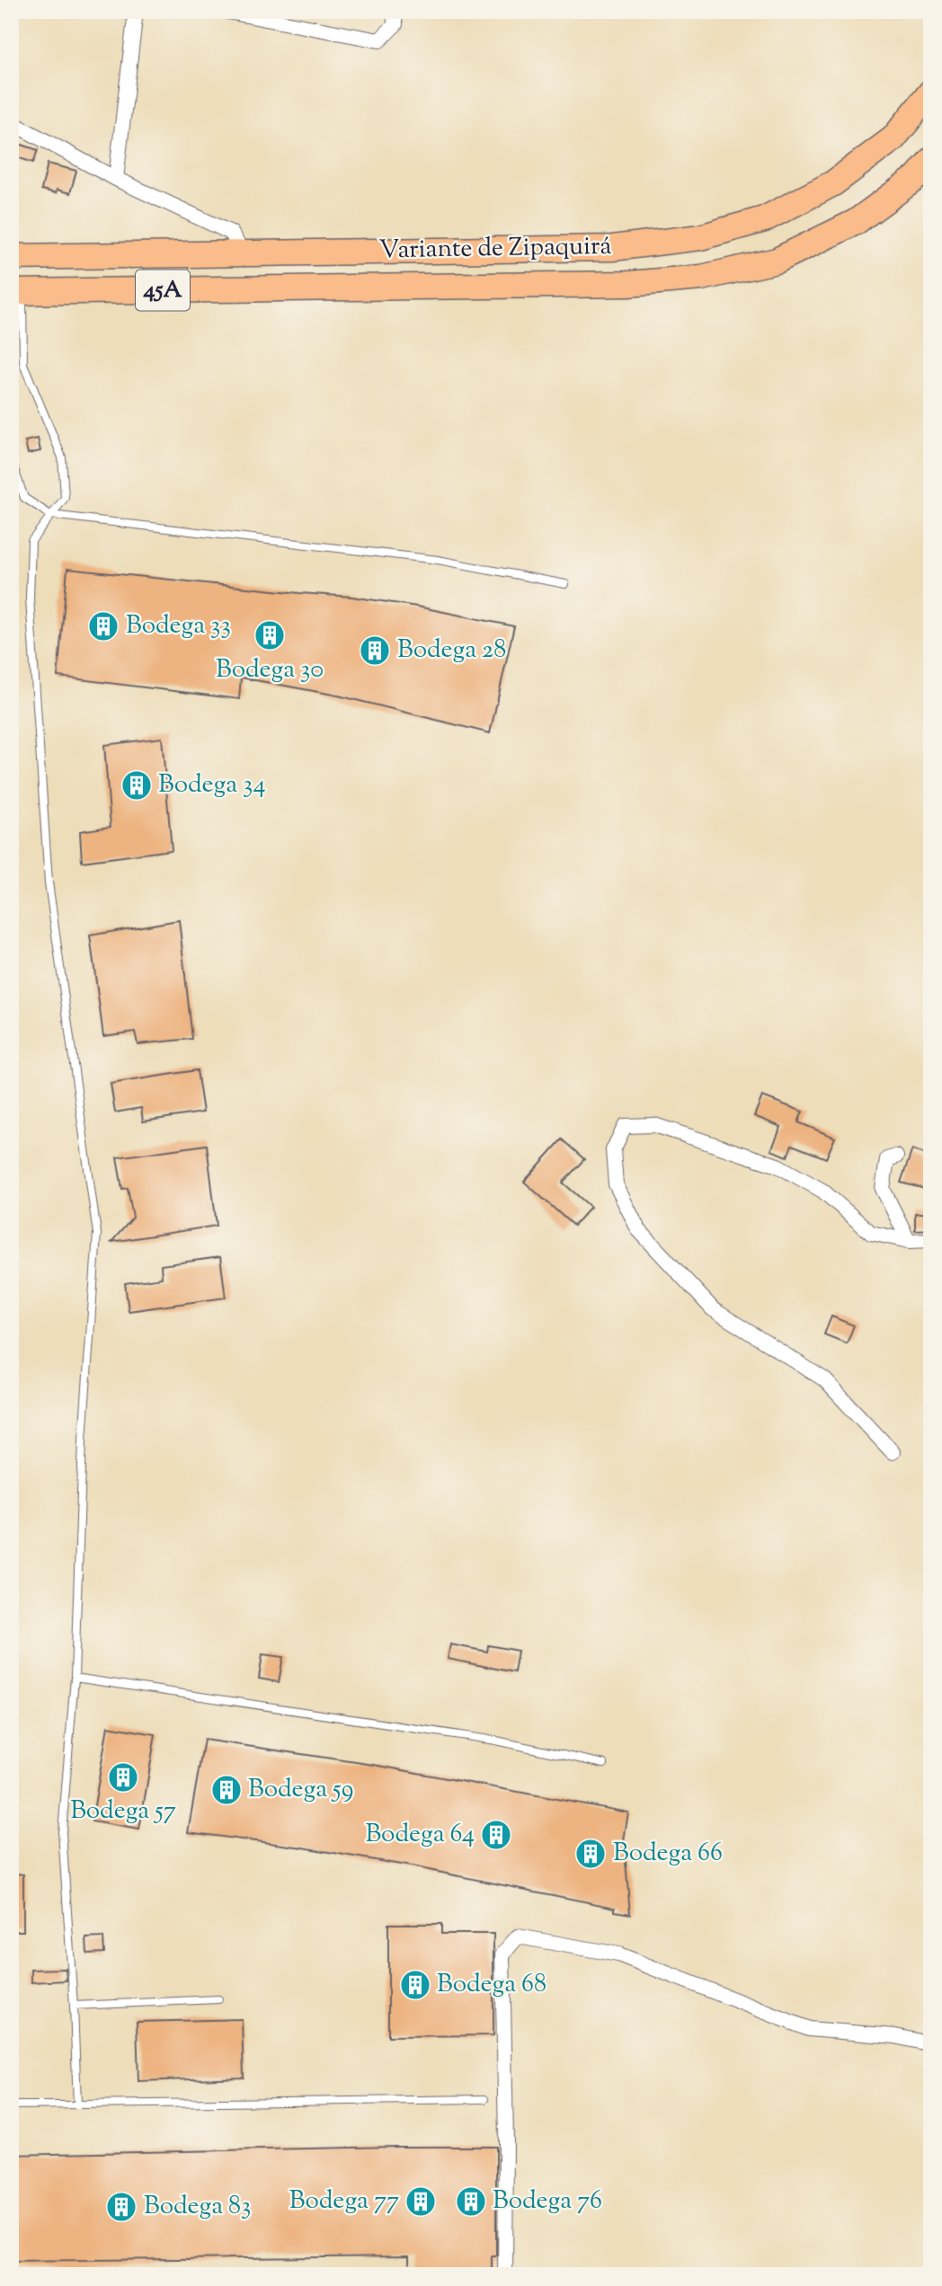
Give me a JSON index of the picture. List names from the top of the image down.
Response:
{
  "streets": {
    "highway": ["Variante de Zipaquirá", "45A"]
  },
  "places": {
    "building": [
      "Bodega 33",
      "Bodega 30",
      "Bodega 28",
      "Bodega 34",
      "Bodega 57",
      "Bodega 59",
      "Bodega 64",
      "Bodega 66",
      "Bodega 68",
      "Bodega 77",
      "Bodega 76",
      "Bodega 83"
    ]
  }
}
